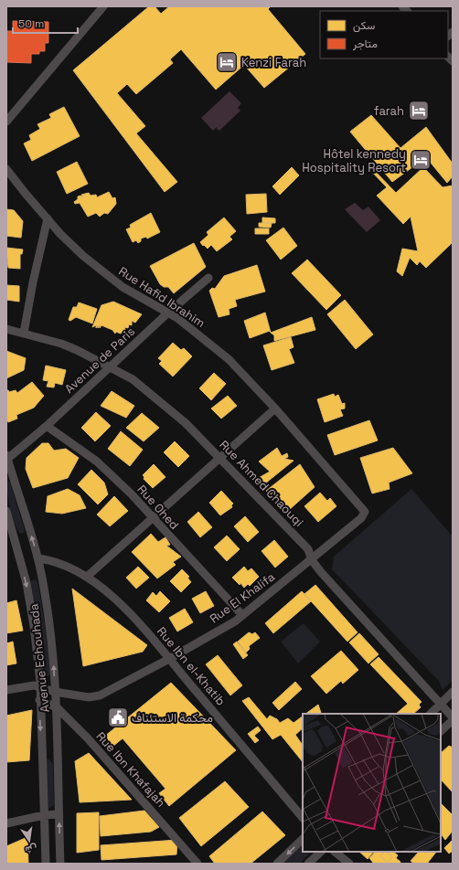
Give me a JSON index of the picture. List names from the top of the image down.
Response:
{
  "streets": {
    "street": [
      "Rue Hafid Ibrahim",
      "Avenue de Paris",
      "Rue Ahmed Chaouqi",
      "Rue Ohed",
      "Rue El Khalifa",
      "Avenue Echouhada",
      "Rue Ibn el-Khatib",
      "Rue Ibn Khafajah"
    ]
  },
  "crossings": [
    ["Rue Hafid Ibrahim", "Avenue de Paris"],
    ["Rue Hafid Ibrahim", "Rue El Khalifa"],
    ["Avenue de Paris", "Rue Ahmed Chaouqi"],
    ["Avenue de Paris", "Rue Ohed"],
    ["Avenue de Paris", "Avenue Echouhada"],
    ["Rue Ahmed Chaouqi", "Rue El Khalifa"],
    ["Rue Ohed", "Rue El Khalifa"],
    ["Rue El Khalifa", "Avenue Echouhada"],
    ["Rue El Khalifa", "Rue Ibn el-Khatib"],
    ["Avenue Echouhada", "Rue Ibn el-Khatib"],
    ["Avenue Echouhada", "Rue Ibn Khafajah"]
  ],
  "places": {
    "hotel": ["Kenzi Farah", "farah", "Hôtel kennedy Hospitality Resort"],
    "public building": ["محكمة الاستئناف"]
  },
  "legend": ["سكن", "متاجر"],
  "scale_bar": "50 m",
  "north": "bottom"
}
